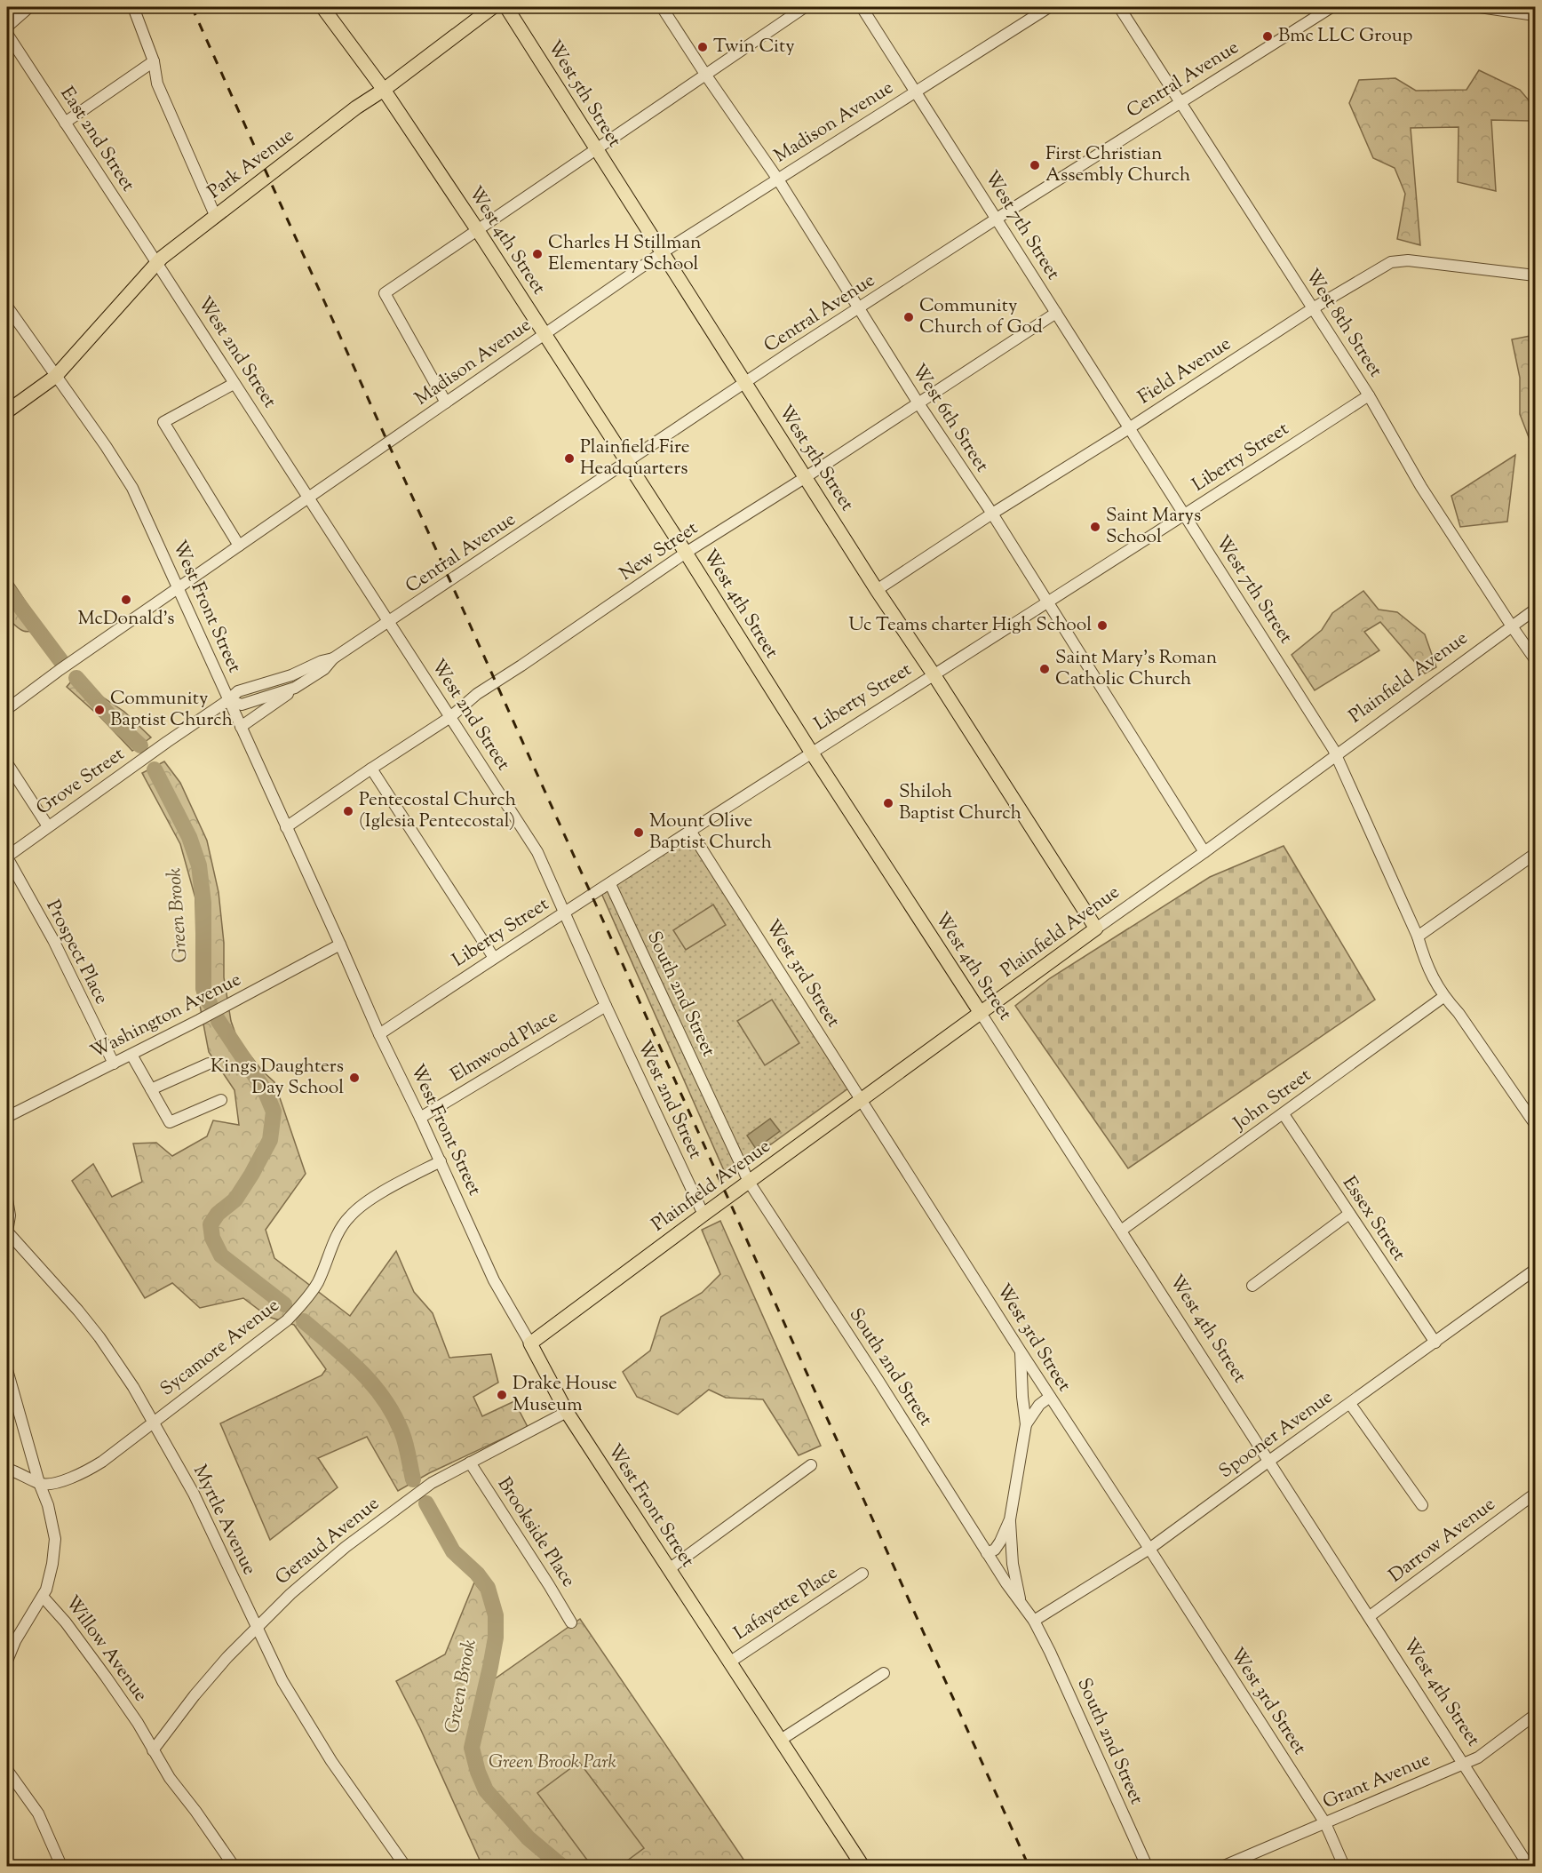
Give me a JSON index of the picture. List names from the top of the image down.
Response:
{
  "streets": {
    "main road": [
      "West 5th Street",
      "Park Avenue",
      "West 4th Street",
      "West Front Street",
      "Plainfield Avenue"
    ],
    "street": [
      "Central Avenue",
      "Madison Avenue",
      "East 2nd Street",
      "West 7th Street",
      "West 8th Street",
      "West 2nd Street",
      "Field Avenue",
      "West 6th Street",
      "Liberty Street",
      "New Street",
      "Grove Street",
      "Prospect Place",
      "West 3rd Street",
      "South 2nd Street",
      "Washington Avenue",
      "Elmwood Place",
      "John Street",
      "Essex Street",
      "Sycamore Avenue",
      "Spooner Avenue",
      "Myrtle Avenue",
      "Brookside Place",
      "Darrow Avenue",
      "Geraud Avenue",
      "Lafayette Place",
      "Willow Avenue",
      "Grant Avenue"
    ]
  },
  "crossings": [
    ["Central Avenue", "West 5th Street"],
    ["Central Avenue", "West 7th Street"],
    ["Central Avenue", "West 4th Street"],
    ["Central Avenue", "West 8th Street"],
    ["Central Avenue", "West 2nd Street"],
    ["Central Avenue", "West 6th Street"],
    ["Central Avenue", "West Front Street"],
    ["Central Avenue", "Grove Street"],
    ["West 5th Street", "Madison Avenue"],
    ["West 5th Street", "Field Avenue"],
    ["West 5th Street", "Liberty Street"],
    ["West 5th Street", "New Street"],
    ["West 5th Street", "Plainfield Avenue"],
    ["Madison Avenue", "West 7th Street"],
    ["Madison Avenue", "West 4th Street"],
    ["Madison Avenue", "West 2nd Street"],
    ["Madison Avenue", "West 6th Street"],
    ["Madison Avenue", "West Front Street"],
    ["East 2nd Street", "Park Avenue"],
    ["East 2nd Street", "West 2nd Street"],
    ["Park Avenue", "West 4th Street"],
    ["Park Avenue", "West 2nd Street"],
    ["Park Avenue", "West Front Street"],
    ["West 7th Street", "Field Avenue"],
    ["West 7th Street", "Liberty Street"],
    ["West 7th Street", "New Street"],
    ["West 7th Street", "Plainfield Avenue"],
    ["West 7th Street", "John Street"],
    ["West 4th Street", "Liberty Street"],
    ["West 4th Street", "New Street"],
    ["West 4th Street", "Plainfield Avenue"],
    ["West 4th Street", "John Street"],
    ["West 4th Street", "Spooner Avenue"],
    ["West 4th Street", "Darrow Avenue"],
    ["West 4th Street", "Grant Avenue"],
    ["West 8th Street", "Field Avenue"],
    ["West 8th Street", "Liberty Street"],
    ["West 8th Street", "Plainfield Avenue"],
    ["West 2nd Street", "Liberty Street"],
    ["West 2nd Street", "New Street"],
    ["West 2nd Street", "Plainfield Avenue"],
    ["West 2nd Street", "Elmwood Place"],
    ["Field Avenue", "West 6th Street"],
    ["West 6th Street", "Liberty Street"],
    ["West 6th Street", "New Street"],
    ["West 6th Street", "Plainfield Avenue"],
    ["Liberty Street", "West Front Street"],
    ["Liberty Street", "West 3rd Street"],
    ["Liberty Street", "South 2nd Street"],
    ["New Street", "West Front Street"],
    ["West Front Street", "Plainfield Avenue"],
    ["West Front Street", "Grove Street"],
    ["West Front Street", "Washington Avenue"],
    ["West Front Street", "Elmwood Place"],
    ["West Front Street", "Sycamore Avenue"],
    ["West Front Street", "Geraud Avenue"],
    ["West Front Street", "Lafayette Place"],
    ["Plainfield Avenue", "West 3rd Street"],
    ["Plainfield Avenue", "South 2nd Street"],
    ["Grove Street", "Prospect Place"],
    ["Prospect Place", "Washington Avenue"],
    ["West 3rd Street", "Spooner Avenue"],
    ["West 3rd Street", "Grant Avenue"],
    ["South 2nd Street", "Spooner Avenue"],
    ["John Street", "Essex Street"],
    ["Essex Street", "Spooner Avenue"],
    ["Sycamore Avenue", "Myrtle Avenue"],
    ["Sycamore Avenue", "Willow Avenue"],
    ["Myrtle Avenue", "Geraud Avenue"],
    ["Brookside Place", "Geraud Avenue"],
    ["Geraud Avenue", "Willow Avenue"]
  ],
  "water": ["Green Brook"],
  "parks": ["Green Brook Park"],
  "places": [
    "Bmc LLC Group",
    "Twin City",
    "First Christian Assembly Church",
    "Charles H Stillman Elementary School",
    "Community Church of God",
    "Plainfield Fire Headquarters",
    "Saint Marys School",
    "McDonald's",
    "Uc Teams charter High School",
    "Saint Mary's Roman Catholic Church",
    "Community Baptist Church",
    "Shiloh Baptist Church",
    "Pentecostal Church (Iglesia Pentecostal)",
    "Mount Olive Baptist Church",
    "Kings Daughters Day School",
    "Drake House Museum"
  ]
}
